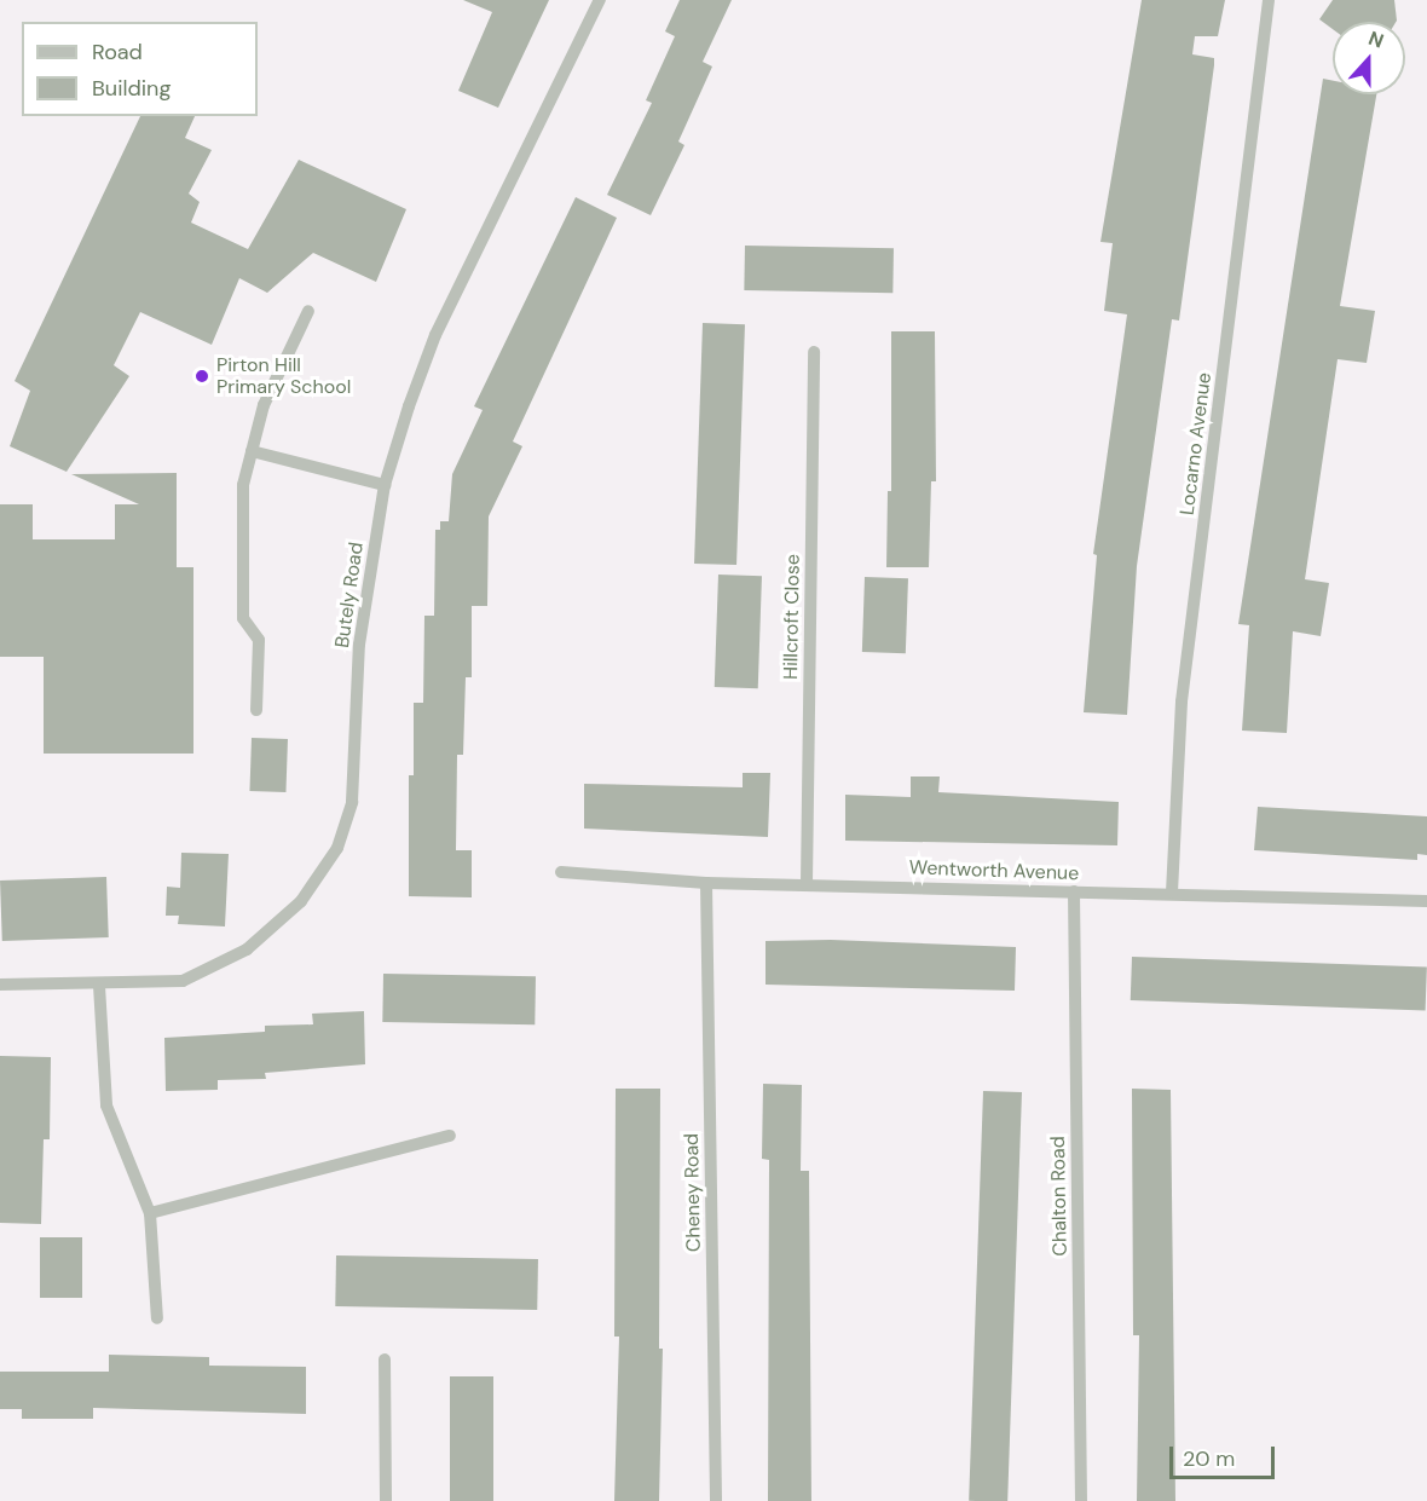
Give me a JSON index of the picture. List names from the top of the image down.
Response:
{
  "streets": {
    "street": [
      "Locarno Avenue",
      "Butely Road",
      "Hillcroft Close",
      "Wentworth Avenue",
      "Cheney Road",
      "Chalton Road"
    ]
  },
  "crossings": [
    ["Locarno Avenue", "Wentworth Avenue"],
    ["Hillcroft Close", "Wentworth Avenue"],
    ["Wentworth Avenue", "Cheney Road"],
    ["Wentworth Avenue", "Chalton Road"]
  ],
  "places": ["Pirton Hill Primary School"],
  "legend": ["Road", "Building"],
  "scale_bar": "20 m",
  "north": "top"
}
